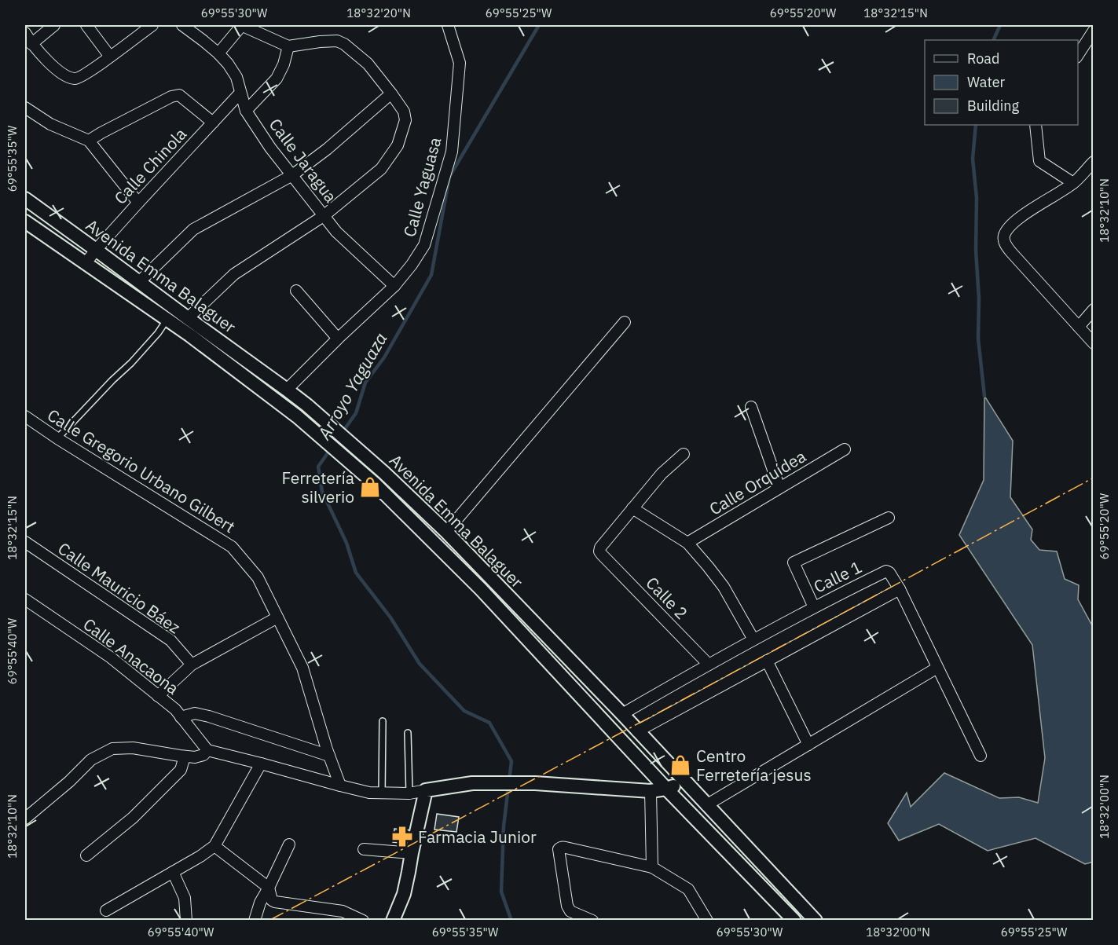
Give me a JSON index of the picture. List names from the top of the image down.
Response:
{
  "streets": {
    "street": [
      "Calle Jaragua",
      "Calle Chinola",
      "Calle Yaguasa",
      "Avenida Emma Balaguer",
      "Calle Gregorio Urbano Gilbert",
      "Calle Orquídea",
      "Calle 1",
      "Calle Mauricio Báez",
      "Calle 2",
      "Calle Anacaona"
    ]
  },
  "crossings": [
    ["Calle Jaragua", "Calle Chinola"],
    ["Calle Jaragua", "Calle Yaguasa"],
    ["Calle Chinola", "Avenida Emma Balaguer"],
    ["Calle Yaguasa", "Avenida Emma Balaguer"],
    ["Avenida Emma Balaguer", "Calle 1"],
    ["Calle 1", "Calle 2"]
  ],
  "water": ["Arroyo Yaguaza"],
  "places": {
    "shop": ["Ferretería silverio", "Centro Ferretería jesus"],
    "pharmacy": ["Farmacia Junior"]
  },
  "legend": ["Road", "Water", "Building"],
  "coordinates": [
    "69°55'30\"W",
    "18°32'20\"N",
    "69°55'25\"W",
    "69°55'20\"W",
    "18°32'15\"N",
    "69°55'35\"W",
    "18°32'10\"N",
    "69°55'40\"W",
    "18°32'00\"N"
  ]
}
